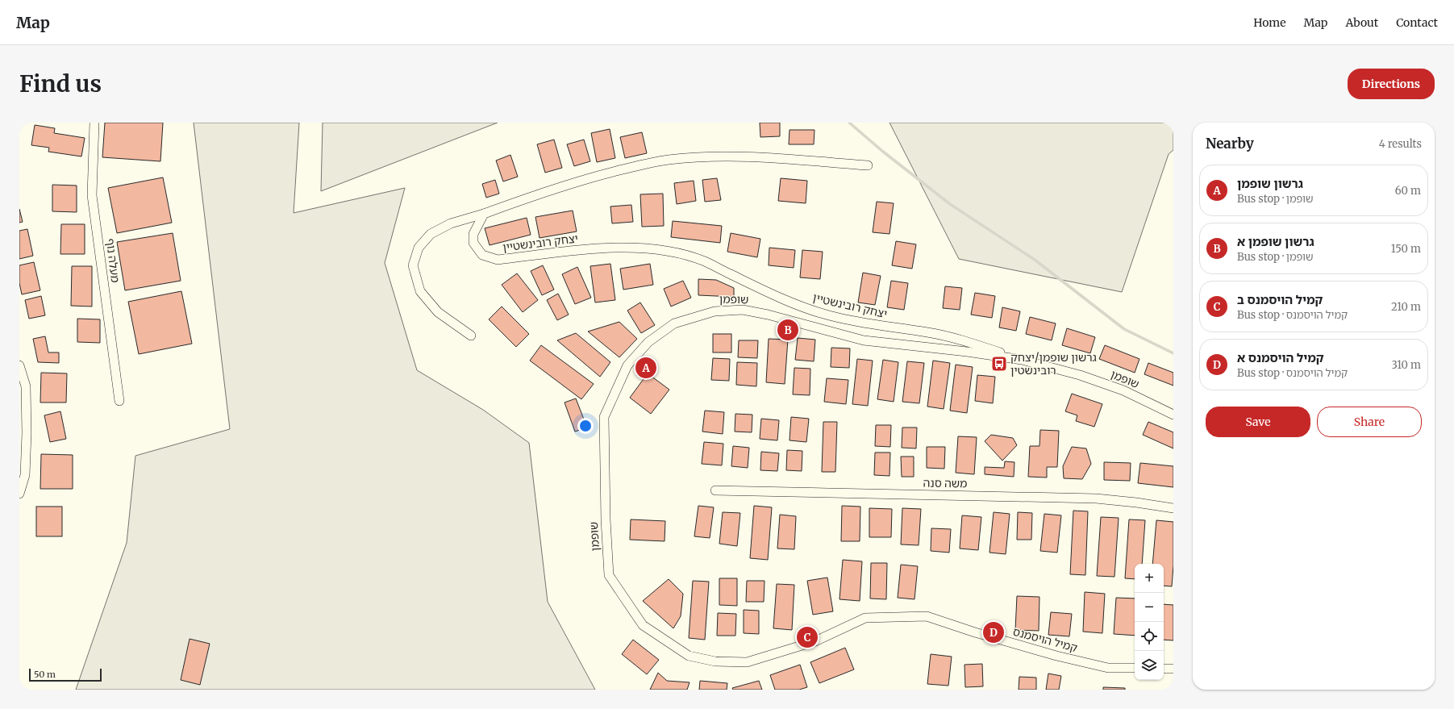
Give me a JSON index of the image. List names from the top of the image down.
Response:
{
  "streets": {
    "street": [
      "יצחק רובינשטיין",
      "מעלה נוף",
      "שופמן",
      "משה סנה",
      "קמיל הויסמנס"
    ]
  },
  "crossings": [
    ["יצחק רובינשטיין", "שופמן"],
    ["שופמן", "קמיל הויסמנס"]
  ],
  "places": {
    "bus stop": ["גרשון שופמן/יצחק רובינשטין"]
  },
  "scale_bar": "50 m",
  "page": {
    "header": "Map",
    "nav": [
      "Home",
      "Map",
      "About",
      "Contact"
    ],
    "buttons": [
      "Directions",
      ["Save", "Share"]
    ],
    "title": "Find us",
    "heading": ["Nearby", "4 results"],
    "list": [
      {
        "mark": "A",
        "name": "גרשון שופמן",
        "note": "Bus stop · שופמן",
        "value": "60 m"
      },
      {
        "mark": "B",
        "name": "גרשון שופמן א",
        "note": "Bus stop · שופמן",
        "value": "150 m"
      },
      {
        "mark": "C",
        "name": "קמיל הויסמנס ב",
        "note": "Bus stop · קמיל הויסמנס",
        "value": "210 m"
      },
      {
        "mark": "D",
        "name": "קמיל הויסמנס א",
        "note": "Bus stop · קמיל הויסמנס",
        "value": "310 m"
      }
    ],
    "pins": [
      "B",
      "A",
      "D",
      "C"
    ],
    "map_buttons": ["+", "−"],
    "scale": "50 m"
  }
}
